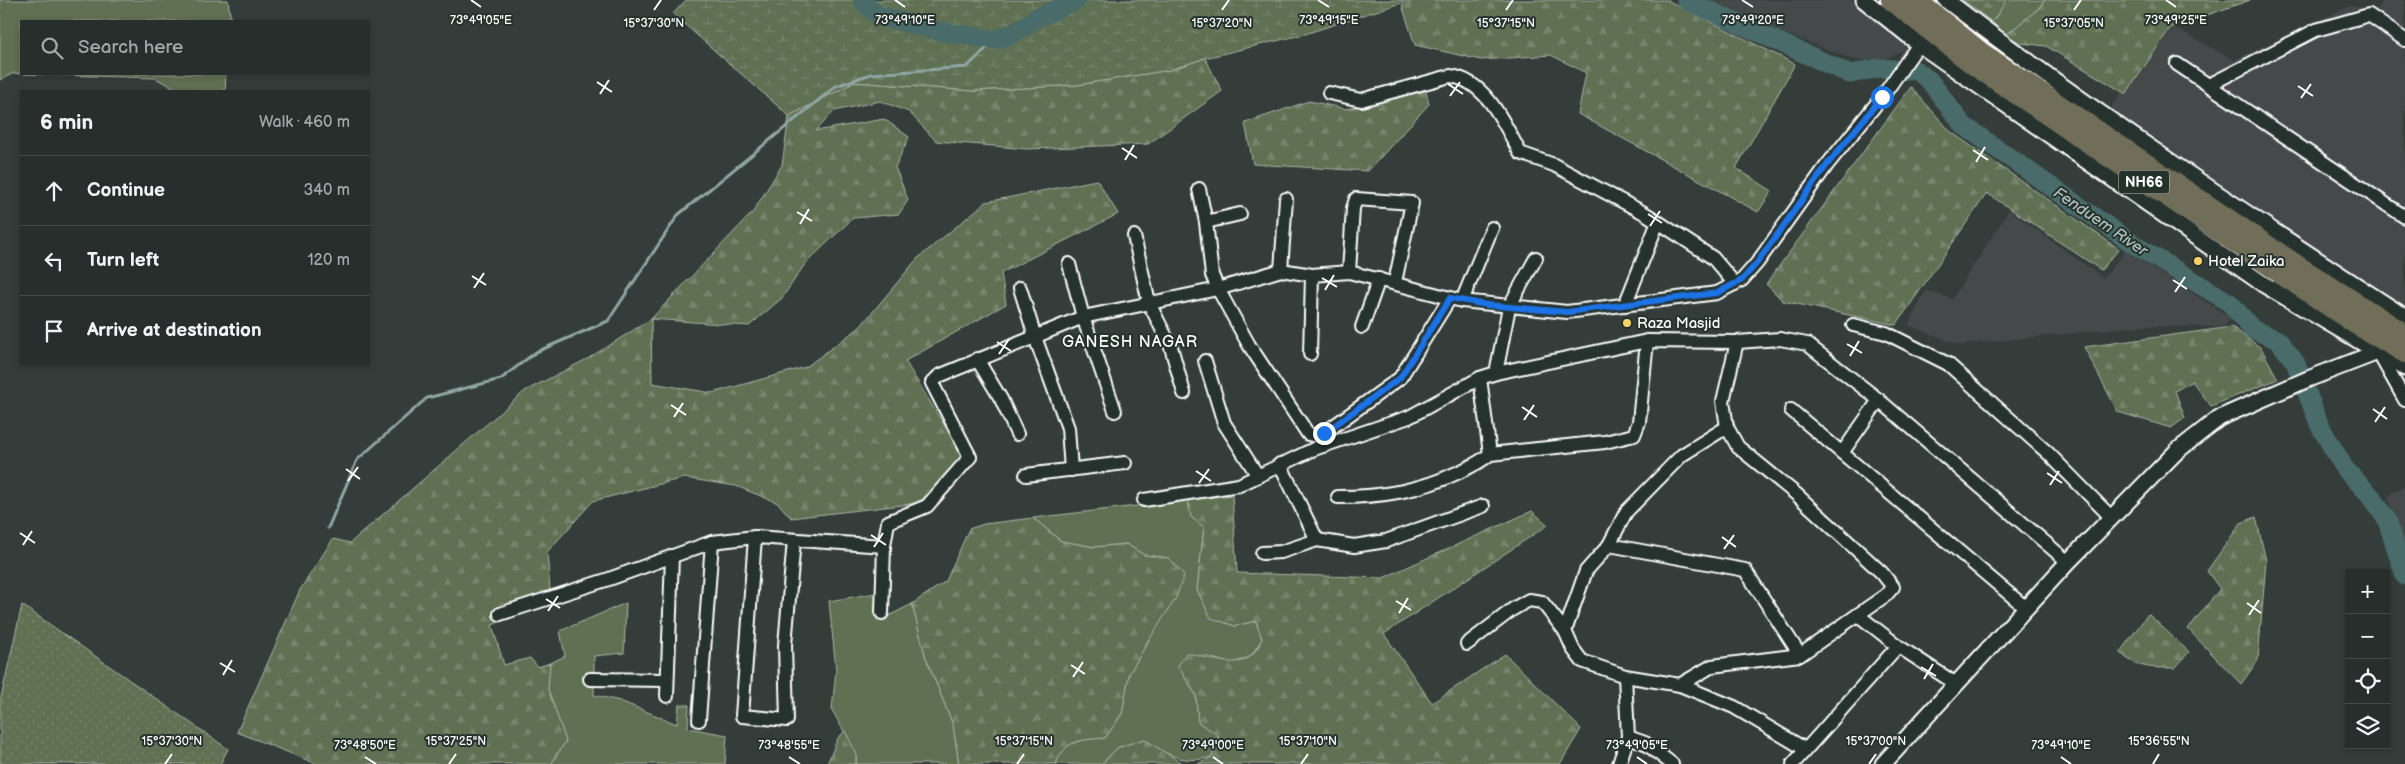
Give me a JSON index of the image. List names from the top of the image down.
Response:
{
  "streets": {
    "highway": ["NH66"]
  },
  "districts": ["GANESH NAGAR"],
  "water": ["Fenduem River"],
  "places": ["Hotel Zaika", "Raza Masjid"],
  "page": {
    "search": "Search here",
    "heading": ["6 min", "Walk · 460 m"],
    "list": [
      ["Continue", "340 m"],
      ["Turn left", "120 m"],
      "Arrive at destination"
    ],
    "map_buttons": ["+", "−"]
  },
  "coordinates": [
    "73°49'25\"E",
    "73°49'05\"E",
    "73°49'10\"E",
    "73°49'15\"E",
    "73°49'20\"E",
    "15°37'30\"N",
    "15°37'20\"N",
    "15°37'15\"N",
    "15°37'05\"N",
    "15°37'25\"N",
    "15°37'10\"N",
    "15°37'00\"N",
    "15°36'55\"N",
    "73°48'50\"E",
    "73°48'55\"E",
    "73°49'00\"E"
  ]
}
